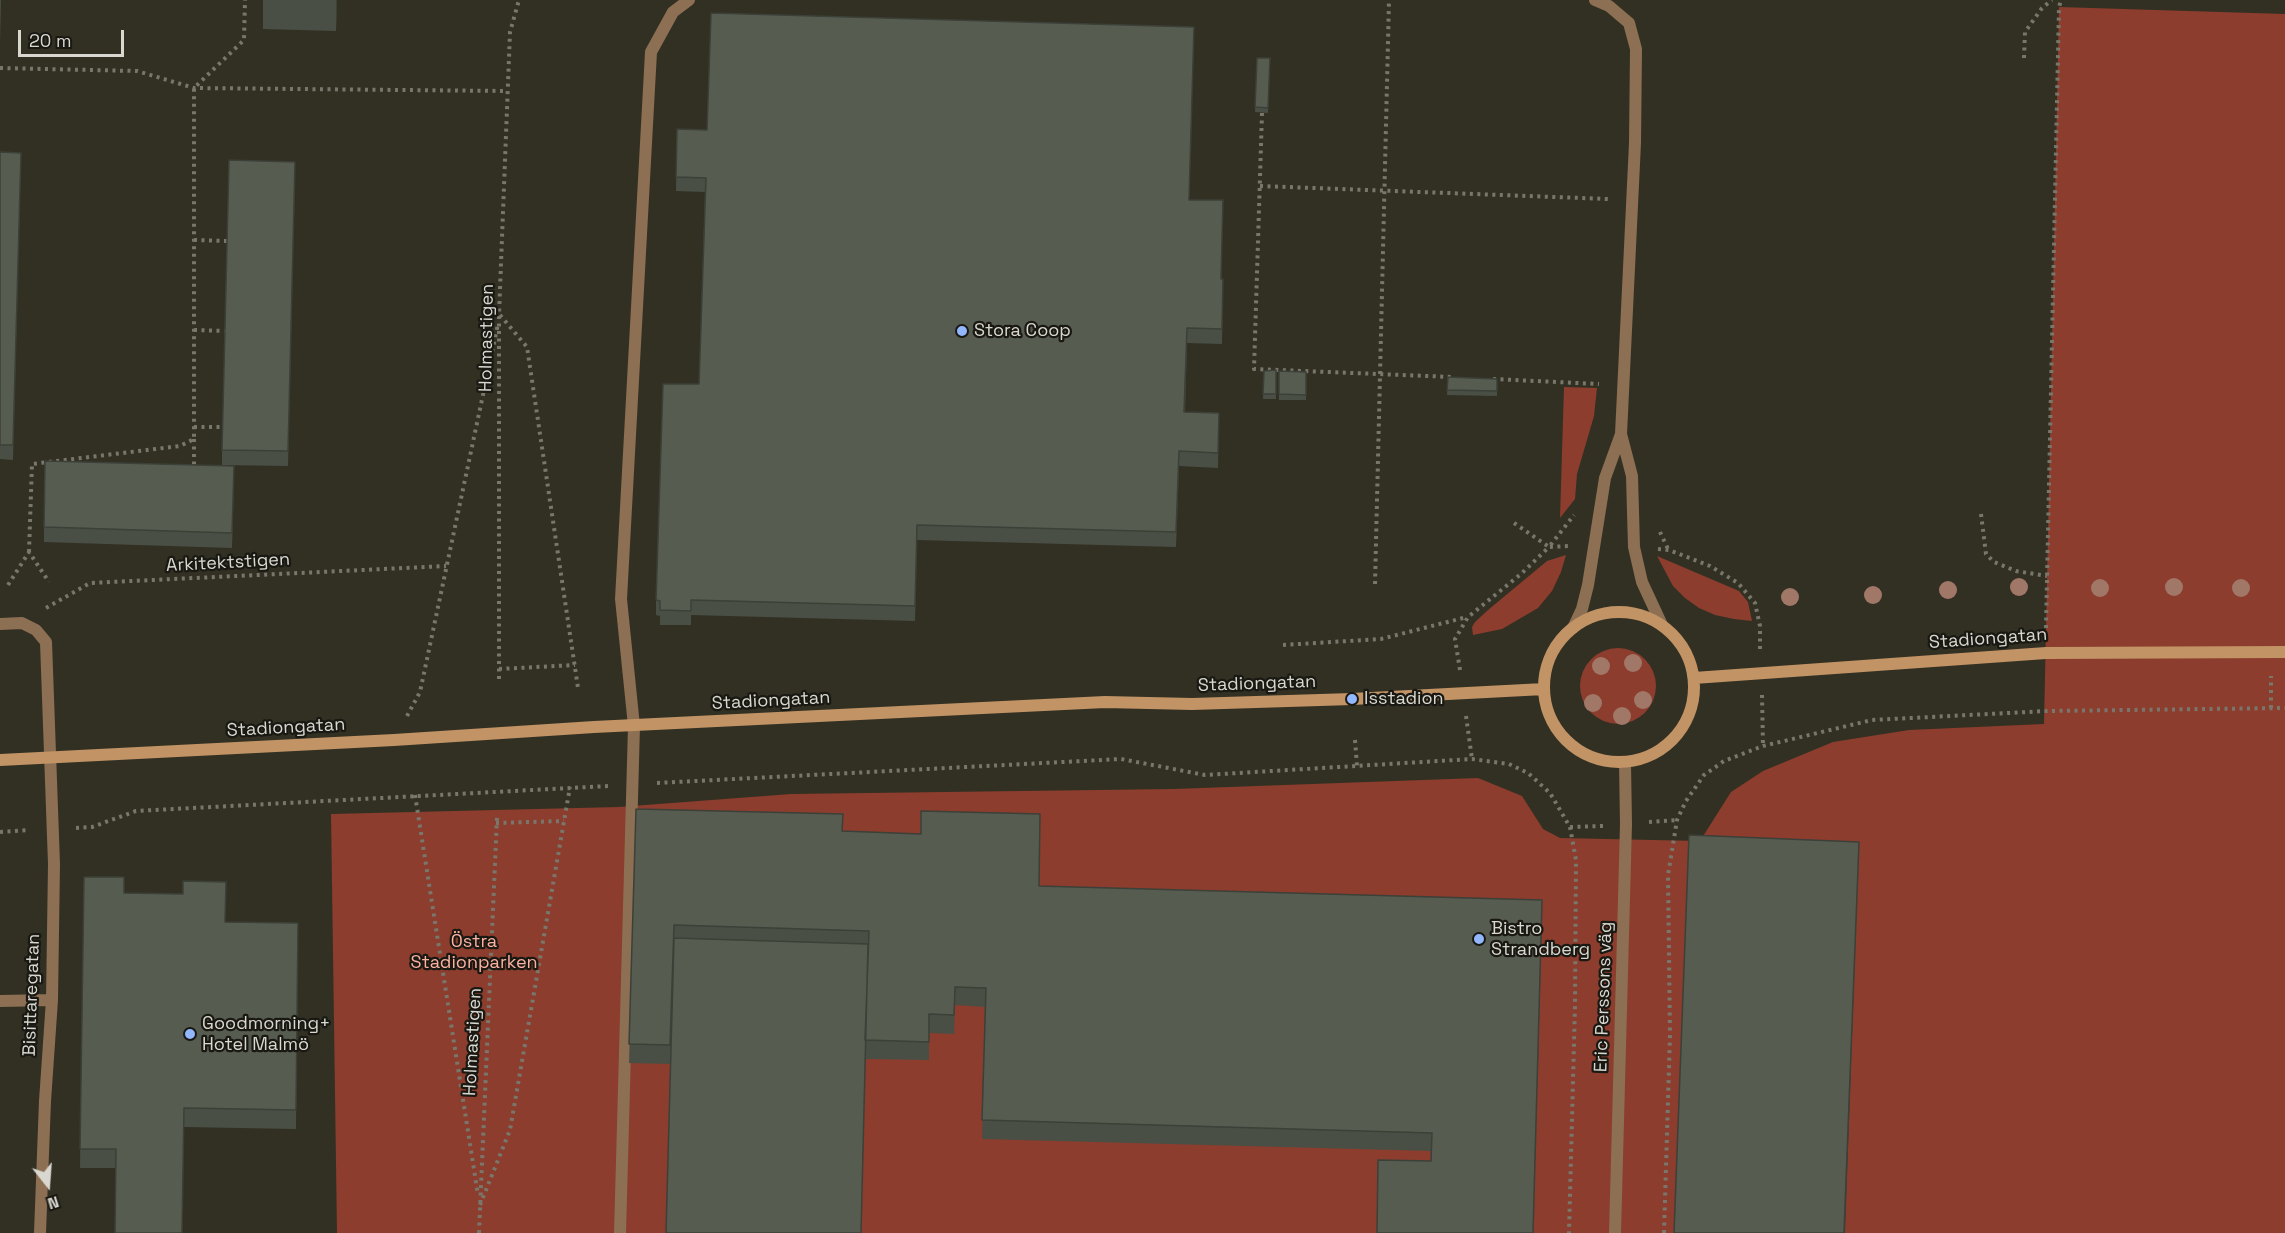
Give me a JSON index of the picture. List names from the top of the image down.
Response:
{
  "streets": {
    "main road": ["Stadiongatan"],
    "street": ["Bisittaregatan", "Eric Perssons väg"],
    "path": ["Holmastigen", "Arkitektstigen"]
  },
  "crossings": [
    ["Arkitektstigen", "Bisittaregatan"],
    ["Stadiongatan", "Bisittaregatan"],
    ["Stadiongatan", "Eric Perssons väg"]
  ],
  "parks": ["Östra Stadionparken"],
  "places": [
    "Stora Coop",
    "Isstadion",
    "Bistro Strandberg",
    "Goodmorning+ Hotel Malmö"
  ],
  "scale_bar": "20 m",
  "north": "bottom"
}
